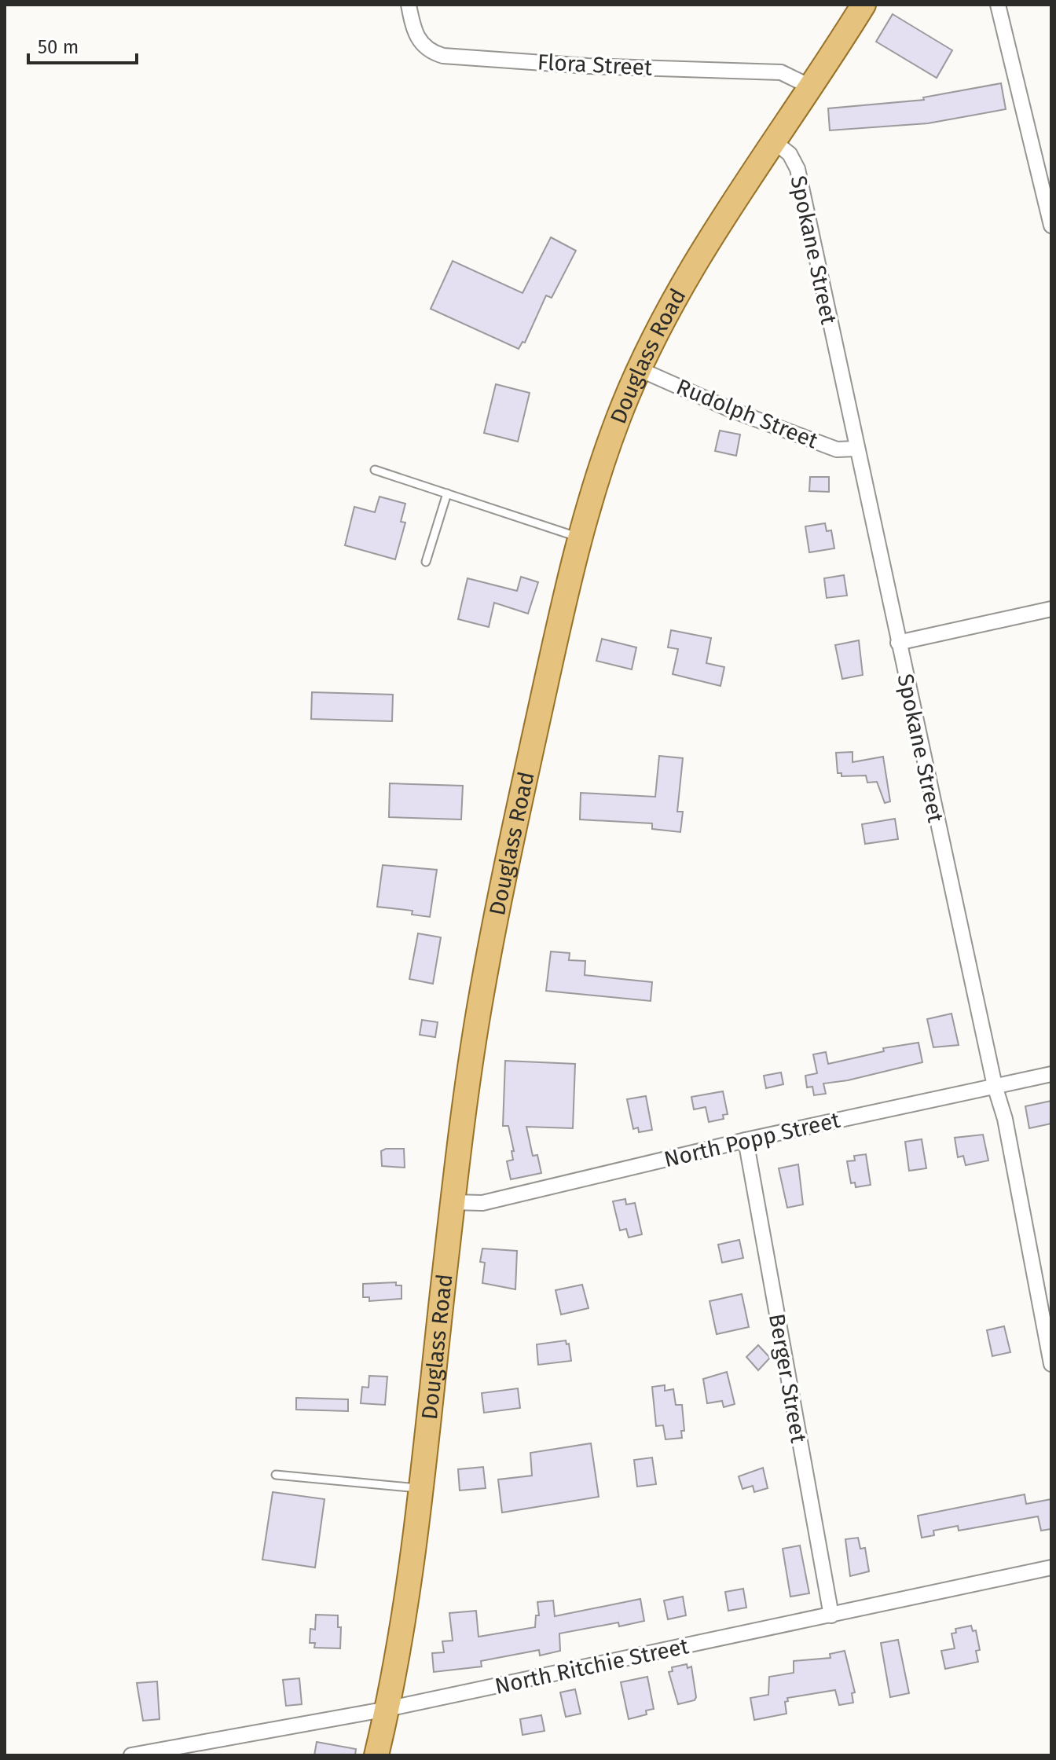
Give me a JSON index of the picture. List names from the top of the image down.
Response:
{
  "streets": {
    "main road": ["Douglass Road"],
    "street": [
      "Flora Street",
      "Spokane Street",
      "Rudolph Street",
      "North Popp Street",
      "Berger Street",
      "North Ritchie Street"
    ]
  },
  "crossings": [
    ["Flora Street", "Douglass Road"],
    ["Spokane Street", "Douglass Road"],
    ["Spokane Street", "Rudolph Street"],
    ["Spokane Street", "North Popp Street"],
    ["Douglass Road", "Rudolph Street"],
    ["Douglass Road", "North Popp Street"],
    ["Douglass Road", "North Ritchie Street"],
    ["North Popp Street", "Berger Street"],
    ["Berger Street", "North Ritchie Street"]
  ],
  "scale_bar": "50 m"
}
